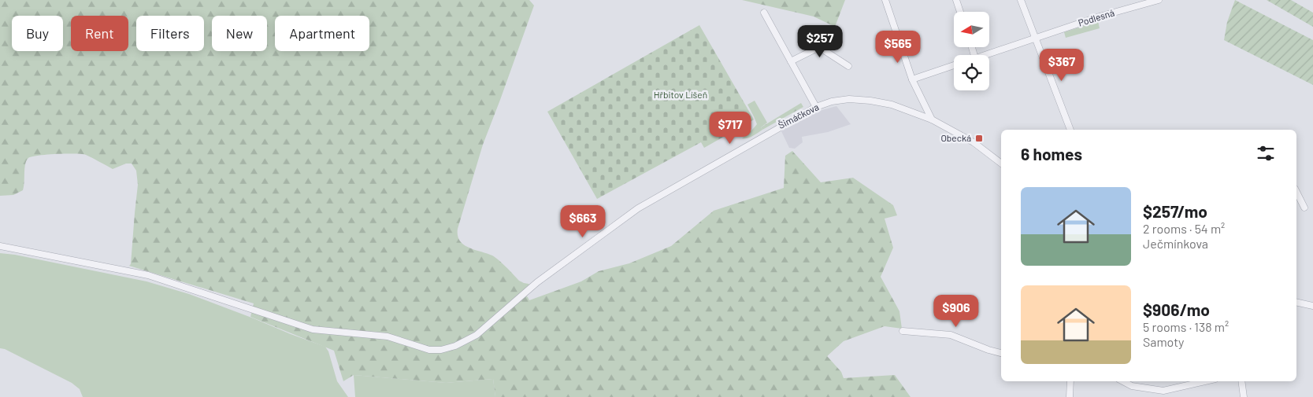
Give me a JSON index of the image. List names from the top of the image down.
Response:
{
  "streets": {
    "street": ["Podlesná", "Šimáčkova"]
  },
  "parks": ["Hřbitov Líšeň"],
  "places": {
    "transit": ["Obecká"]
  },
  "north": "left",
  "page": {
    "chip": [
      "Buy",
      "Rent",
      "Filters",
      "New",
      "Apartment"
    ],
    "price": [
      "$257",
      "$565",
      "$367",
      "$717",
      "$663",
      "$906"
    ],
    "heading": "6 homes",
    "list": [
      {
        "name": "$257/mo",
        "note": "2 rooms · 54 m² · Ječmínkova"
      },
      {
        "name": "$906/mo",
        "note": "5 rooms · 138 m² · Samoty"
      }
    ]
  }
}
